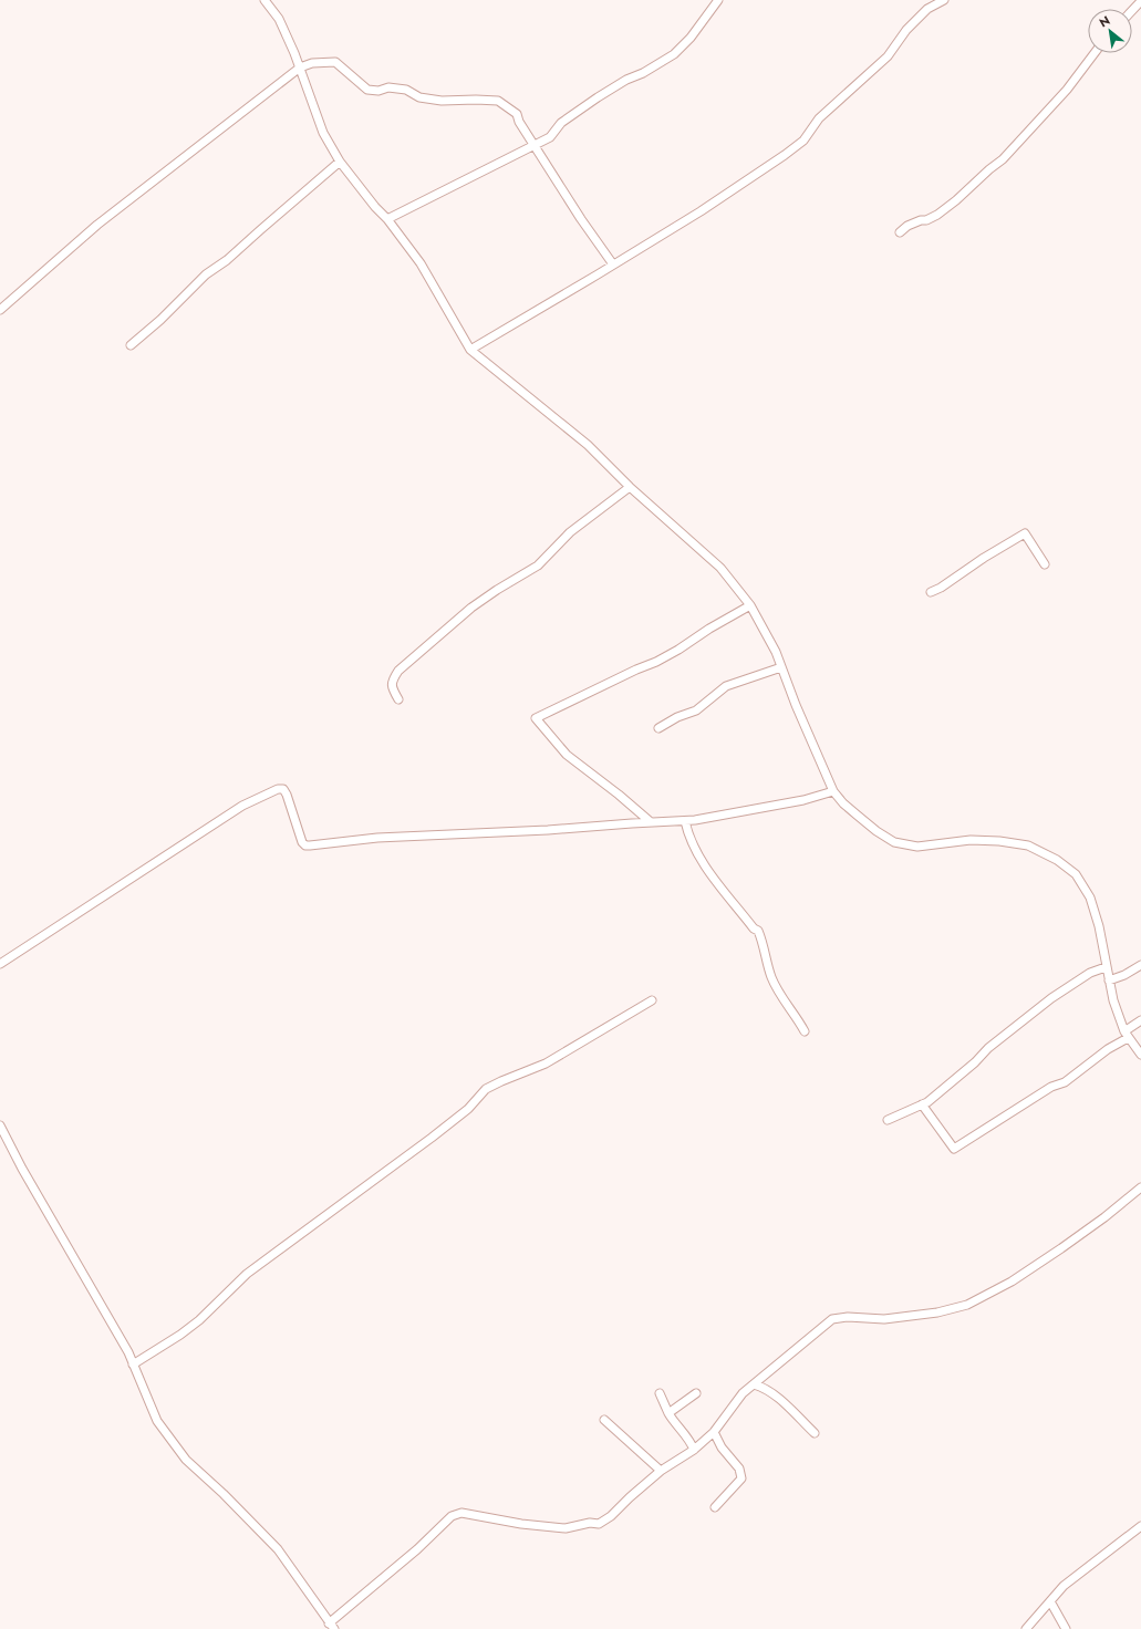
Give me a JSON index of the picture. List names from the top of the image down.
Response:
{
  "north": "top left"
}
